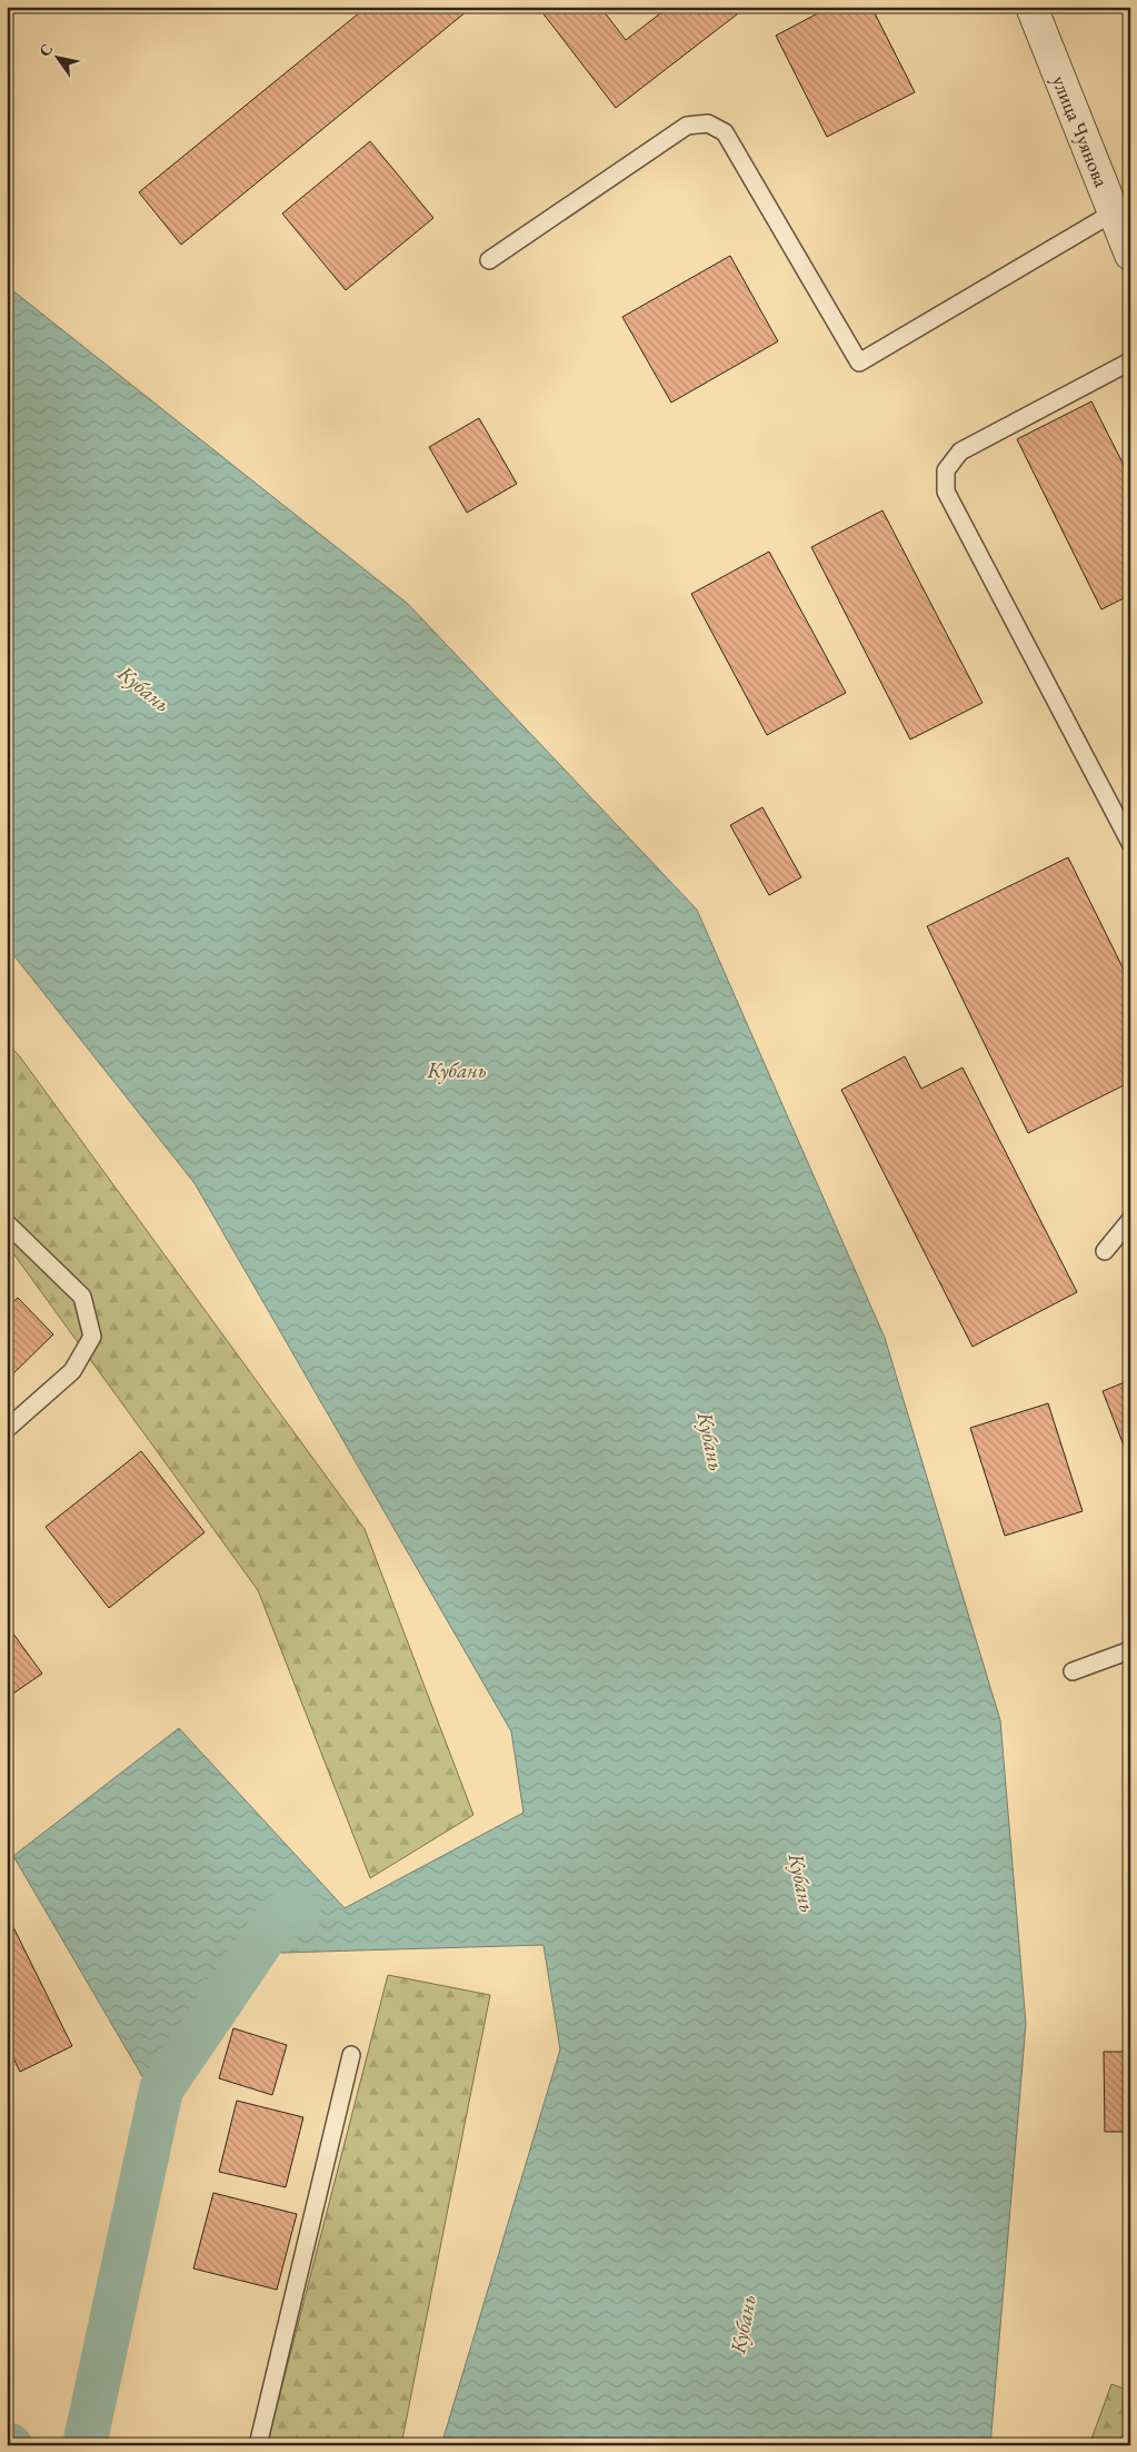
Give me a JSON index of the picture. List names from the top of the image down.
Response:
{
  "streets": {
    "street": ["улица Чуянова"]
  },
  "water": ["Кубань"],
  "north": "top left"
}
